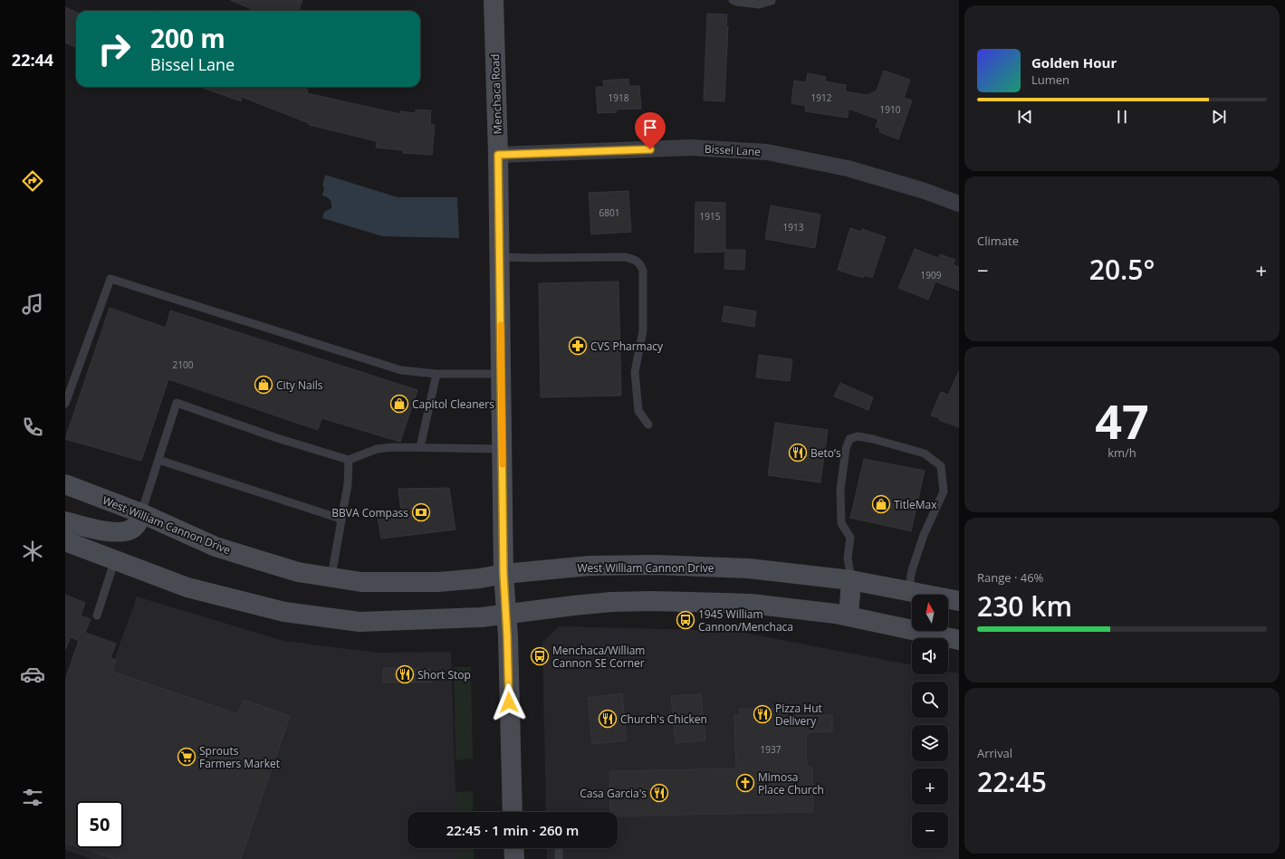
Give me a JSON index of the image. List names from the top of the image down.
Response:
{
  "streets": {
    "main road": ["Menchaca Road", "West William Cannon Drive"],
    "street": ["Bissel Lane"]
  },
  "crossings": [
    ["Menchaca Road", "Bissel Lane"],
    ["Menchaca Road", "West William Cannon Drive"]
  ],
  "places": {
    "pharmacy": ["CVS Pharmacy"],
    "shop": ["City Nails", "Capitol Cleaners", "TitleMax"],
    "restaurant": [
      "Beto’s",
      "Short Stop",
      "Pizza Hut Delivery",
      "Church's Chicken",
      "Casa Garcia's"
    ],
    "bank": ["BBVA Compass"],
    "bus stop": ["1945 William Cannon/Menchaca", "Menchaca/William Cannon SE Corner"],
    "supermarket": ["Sprouts Farmers Market"],
    "church": ["Mimosa Place Church"]
  },
  "house_numbers": [
    "1918",
    "1912",
    "1910",
    "6801",
    "1915",
    "1913",
    "1909",
    "2100",
    "1937"
  ],
  "north": "top",
  "page": {
    "tabs": "22:44",
    "turn": ["200 m", "Bissel Lane"],
    "song": ["Golden Hour", "Lumen"],
    "tile": [
      "Climate",
      ["47", "km/h"],
      ["Range · 46%", "230 km"],
      ["Arrival", "22:45"]
    ],
    "heat": ["−", "20.5°", "+"],
    "map_buttons": ["+", "−"],
    "limit": "50",
    "trip": "22:45 · 1 min · 260 m"
  }
}
